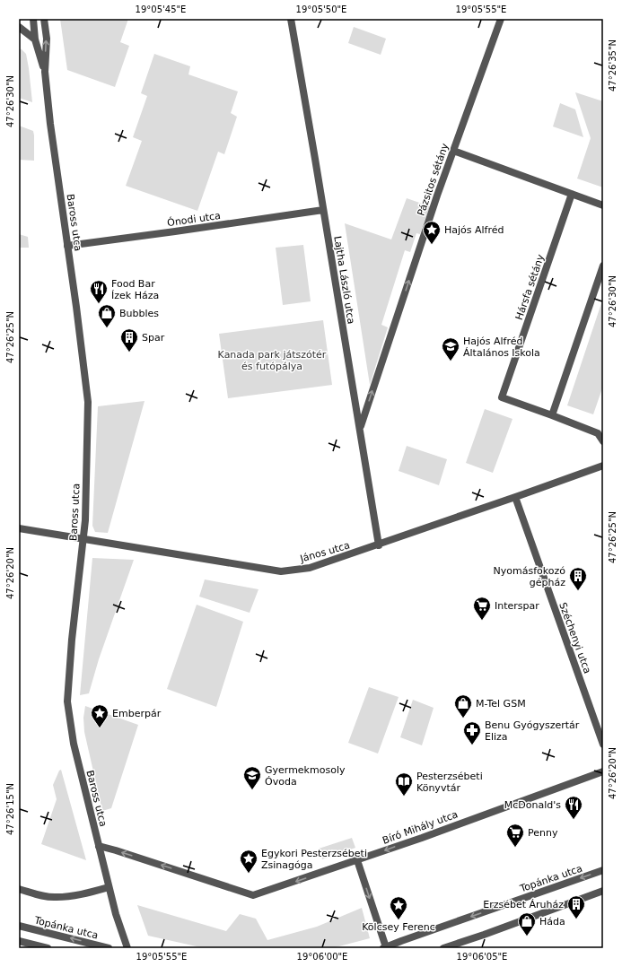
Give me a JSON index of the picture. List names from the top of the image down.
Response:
{
  "streets": {
    "street": [
      "Pázsitos sétány",
      "Ónodi utca",
      "Baross utca",
      "Lajtha László utca",
      "Hársfa sétány",
      "János utca",
      "Széchenyi utca",
      "Bíró Mihály utca",
      "Topánka utca"
    ]
  },
  "crossings": [
    ["Pázsitos sétány", "Lajtha László utca"],
    ["Ónodi utca", "Baross utca"],
    ["Ónodi utca", "Lajtha László utca"],
    ["Baross utca", "János utca"],
    ["Baross utca", "Bíró Mihály utca"],
    ["Lajtha László utca", "János utca"],
    ["János utca", "Széchenyi utca"]
  ],
  "one_way": ["Pázsitos sétány", "Bíró Mihály utca"],
  "parks": ["Kanada park játszótér és futópálya"],
  "places": {
    "place": [
      "Hajós Alfréd",
      "Emberpár",
      "Egykori Pesterzsébeti Zsinagóga",
      "Kölcsey Ferenc"
    ],
    "restaurant": ["Food Bar Ízek Háza", "McDonald's"],
    "shop": ["Bubbles", "M-Tel GSM", "Háda"],
    "building": ["Spar", "Nyomásfokozó gépház", "Erzsébet Áruház"],
    "school or university": ["Hajós Alfréd Általános Iskola", "Gyermekmosoly Óvoda"],
    "supermarket": ["Interspar", "Penny"],
    "pharmacy": ["Benu Gyógyszertár Eliza"],
    "library": ["Pesterzsébeti Könyvtár"]
  },
  "coordinates": [
    "19°05'45\"E",
    "19°05'50\"E",
    "19°05'55\"E",
    "47°26'35\"N",
    "47°26'30\"N",
    "47°26'25\"N",
    "47°26'20\"N",
    "47°26'15\"N",
    "19°06'00\"E",
    "19°06'05\"E"
  ]
}
